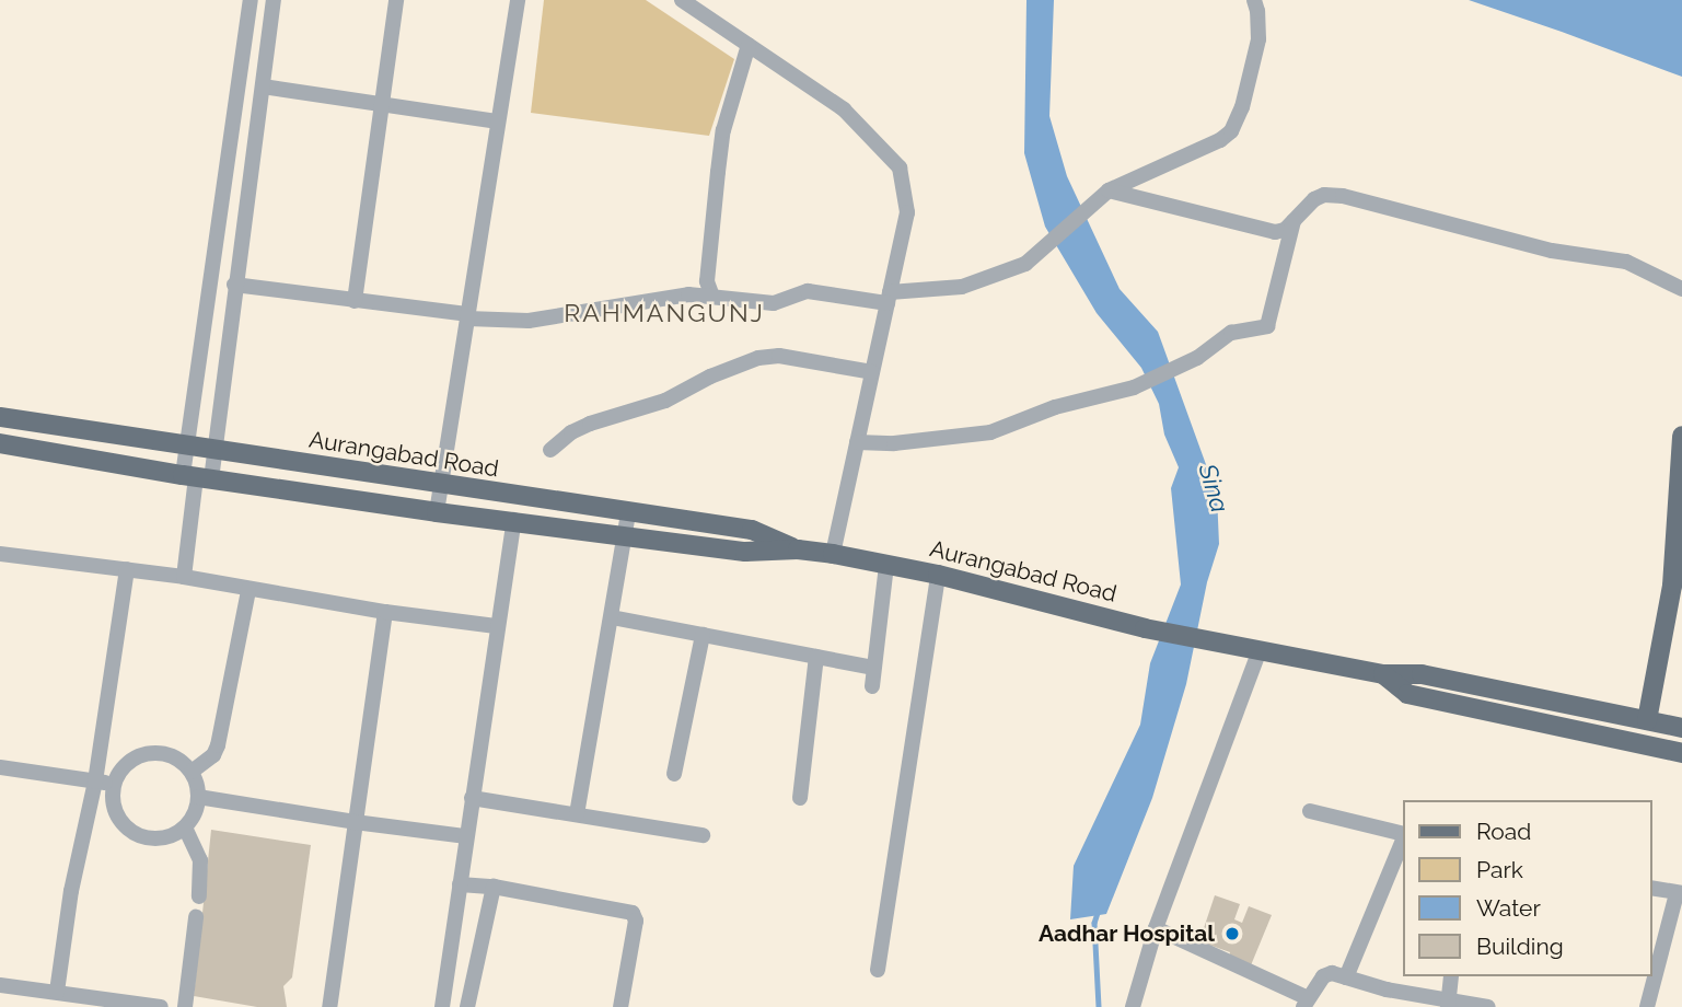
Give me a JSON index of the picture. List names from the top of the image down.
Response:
{
  "streets": {
    "main road": ["Aurangabad Road"]
  },
  "districts": ["RAHMANGUNJ"],
  "water": ["Sina"],
  "places": ["Aadhar Hospital"],
  "legend": [
    "Road",
    "Park",
    "Water",
    "Building"
  ]
}
